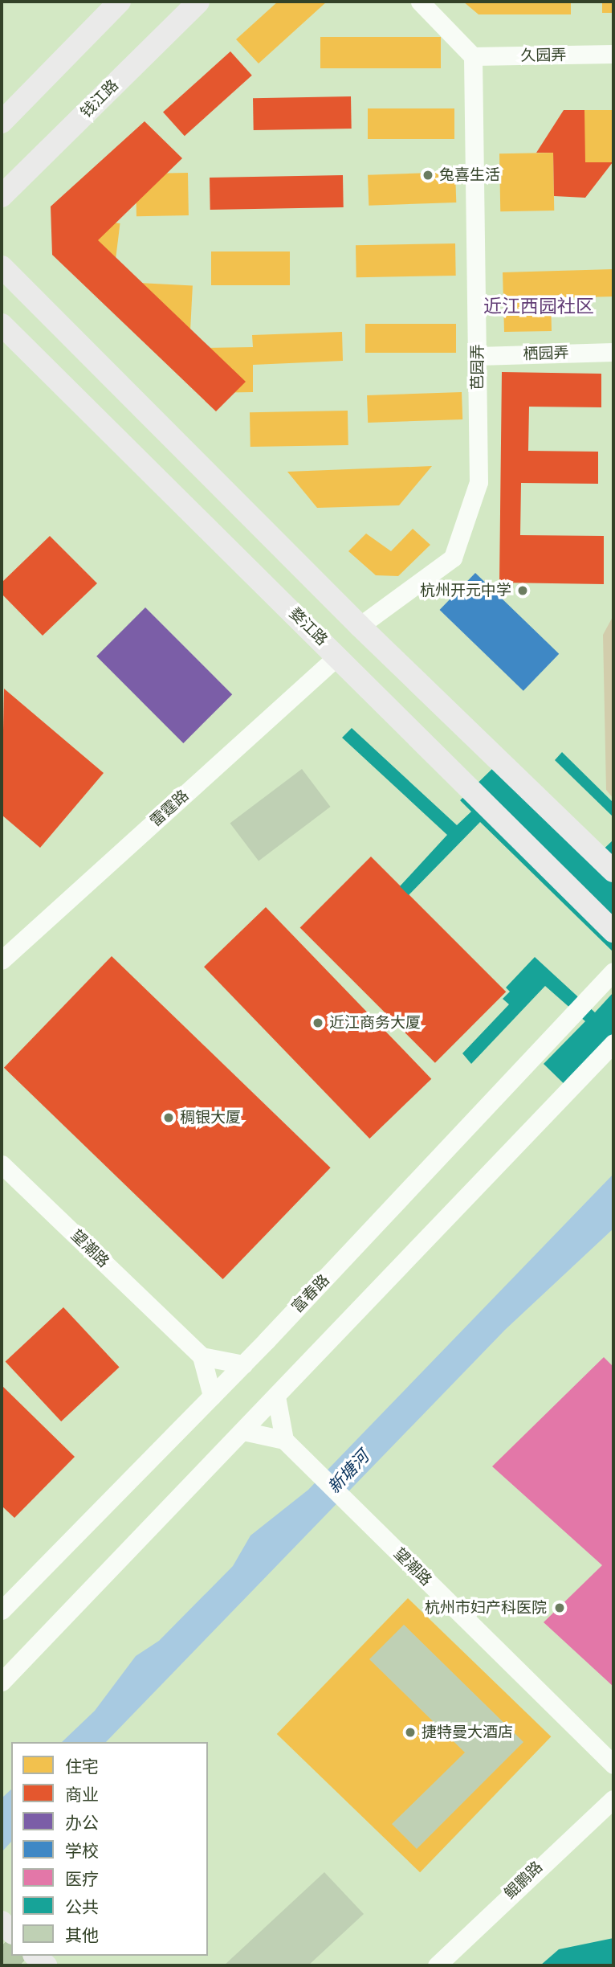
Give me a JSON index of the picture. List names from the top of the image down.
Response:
{
  "streets": {
    "main road": ["钱江路", "婺江路"],
    "street": [
      "久园弄",
      "栖园弄",
      "芭园弄",
      "雷霆路",
      "望潮路",
      "富春路",
      "鲲鹏路"
    ]
  },
  "crossings": [
    ["久园弄", "芭园弄"],
    ["栖园弄", "芭园弄"],
    ["婺江路", "雷霆路"]
  ],
  "districts": ["近江西园社区"],
  "water": ["新塘河"],
  "places": [
    "兔喜生活",
    "杭州开元中学",
    "近江商务大厦",
    "稠银大厦",
    "杭州市妇产科医院",
    "捷特曼大酒店"
  ],
  "legend": [
    "住宅",
    "商业",
    "办公",
    "学校",
    "医疗",
    "公共",
    "其他"
  ]
}
